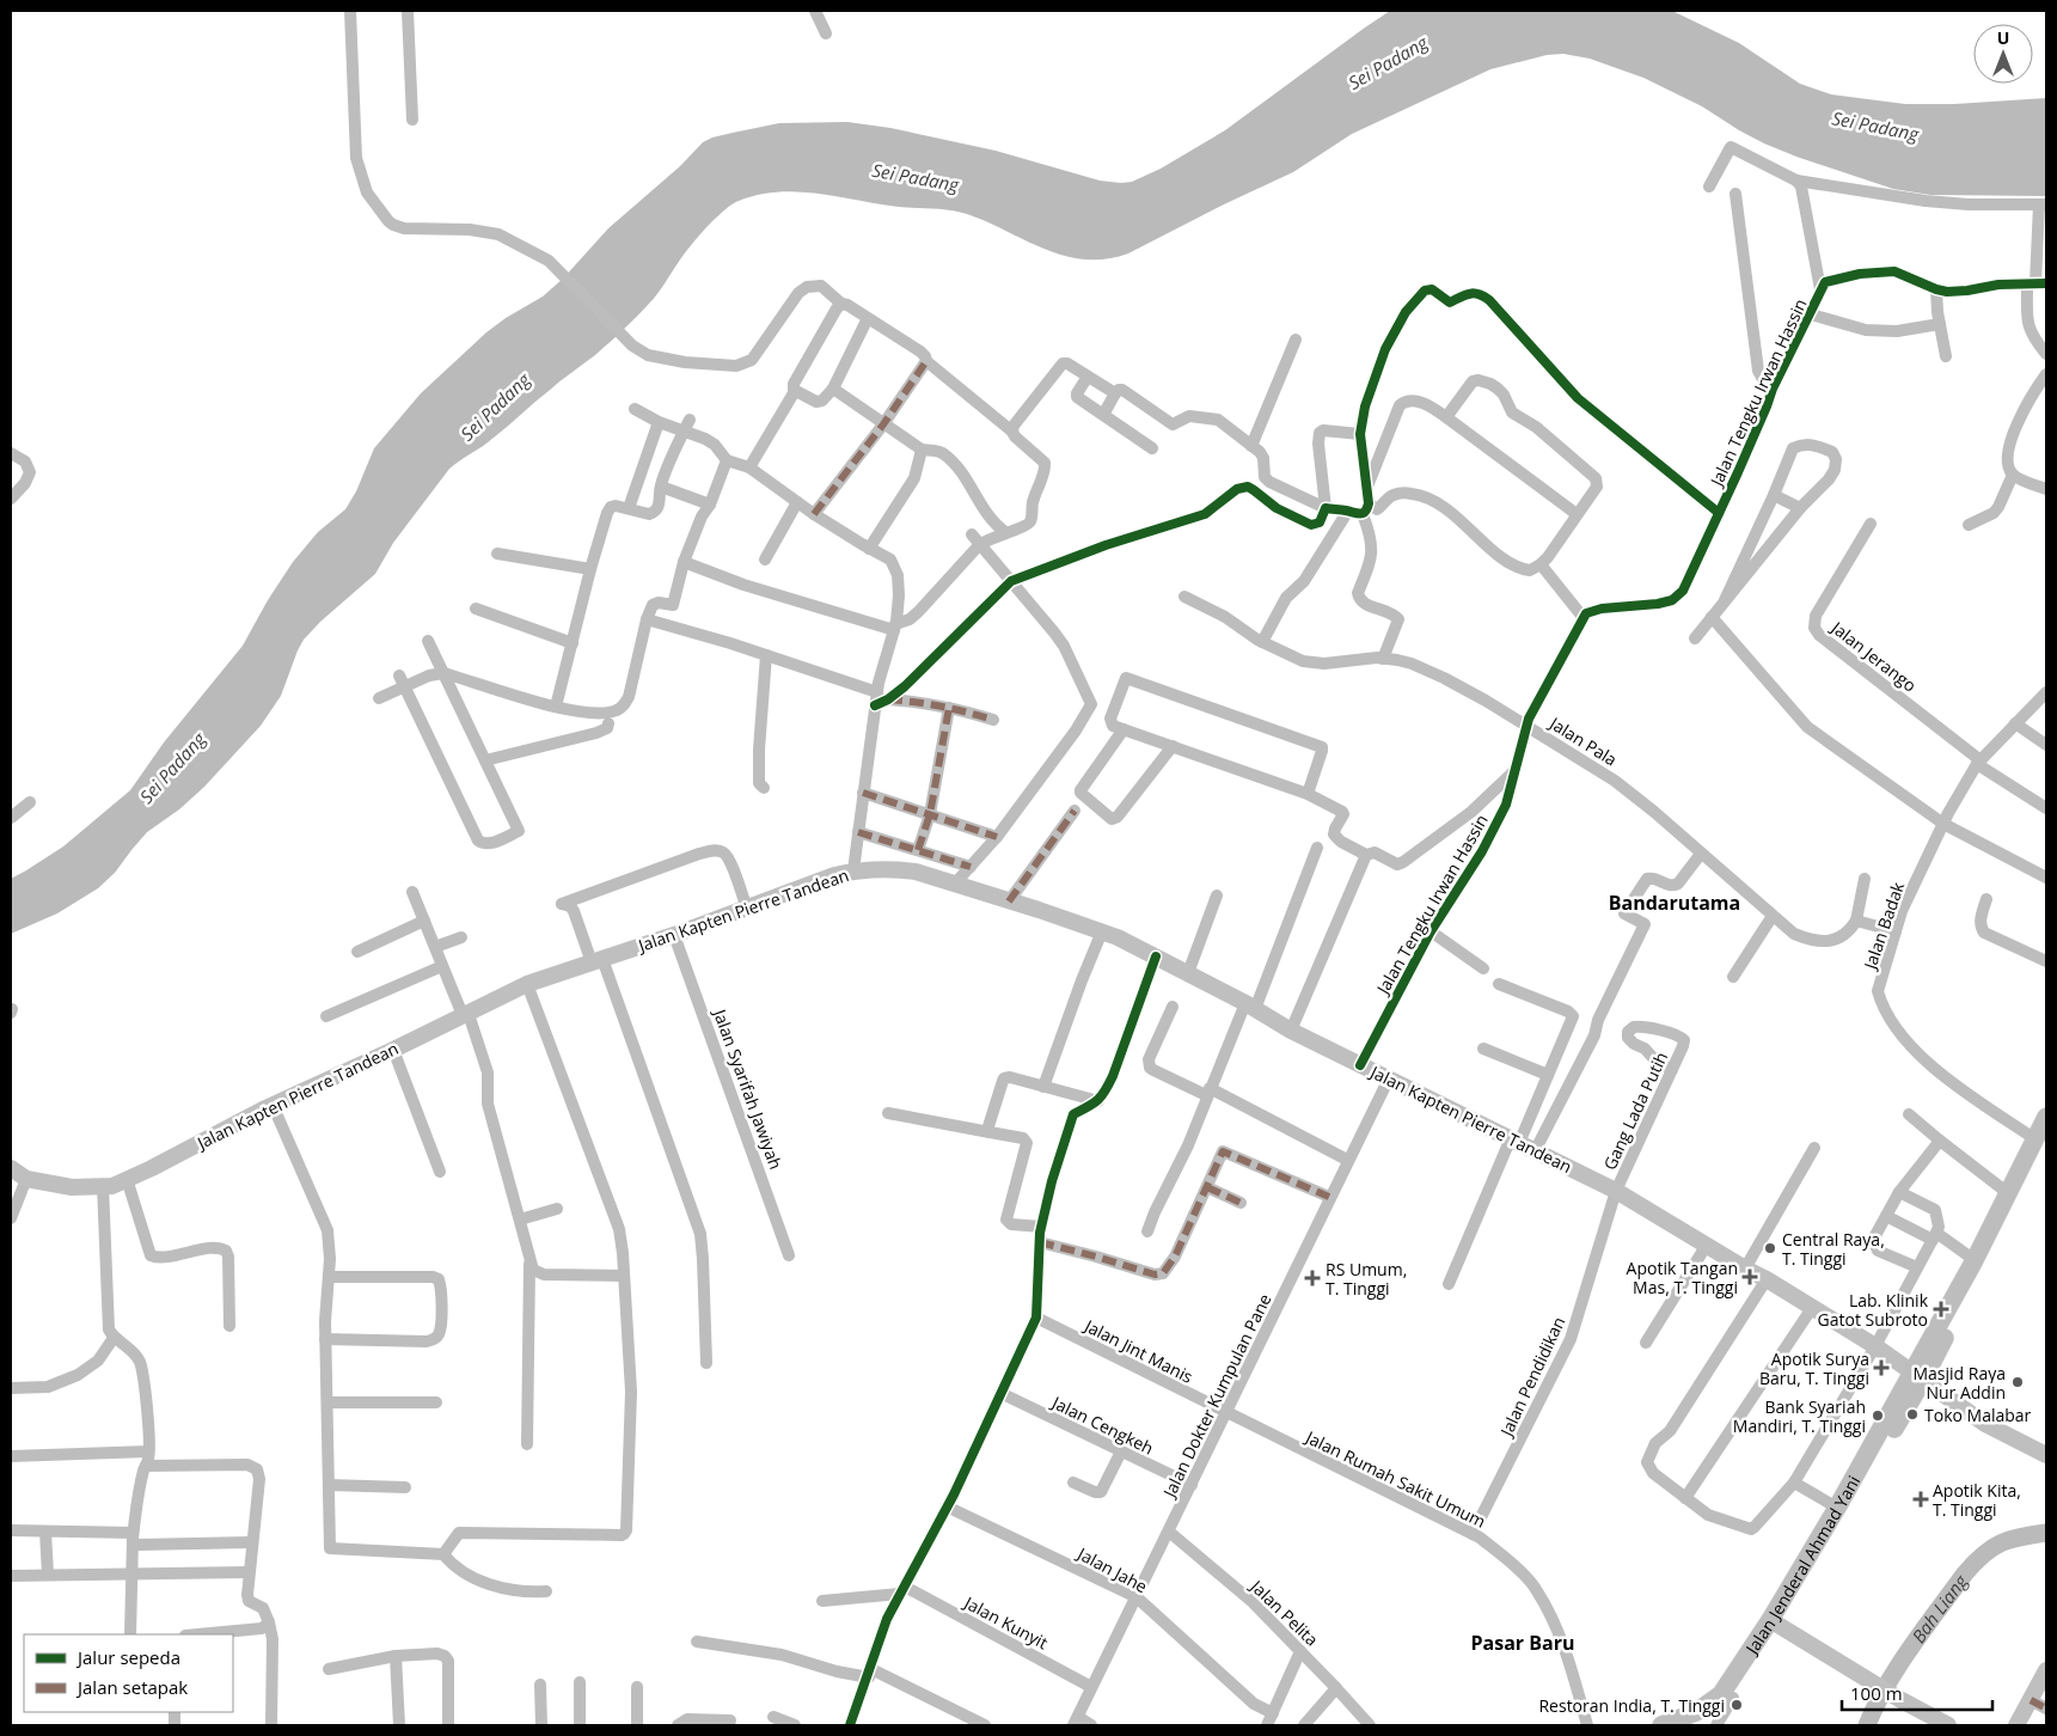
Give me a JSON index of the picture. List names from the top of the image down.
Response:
{
  "streets": {
    "main road": ["Jalan Kapten Pierre Tandean", "Jalan Jenderal Ahmad Yani"],
    "street": [
      "Jalan Tengku Irwan Hassin",
      "Jalan Jerango",
      "Jalan Pala",
      "Jalan Badak",
      "Jalan Syarifah Jawiyah",
      "Gang Lada Putih",
      "Jalan Jint Manis",
      "Jalan Pendidikan",
      "Jalan Dokter Kumpulan Pane",
      "Jalan Cengkeh",
      "Jalan Rumah Sakit Umum",
      "Jalan Jahe",
      "Jalan Pelita",
      "Jalan Kunyit"
    ]
  },
  "crossings": [
    ["Jalan Tengku Irwan Hassin", "Jalan Pala"],
    ["Jalan Tengku Irwan Hassin", "Jalan Kapten Pierre Tandean"],
    ["Jalan Jerango", "Jalan Badak"],
    ["Jalan Kapten Pierre Tandean", "Jalan Syarifah Jawiyah"],
    ["Jalan Kapten Pierre Tandean", "Gang Lada Putih"],
    ["Jalan Kapten Pierre Tandean", "Jalan Pendidikan"],
    ["Jalan Kapten Pierre Tandean", "Jalan Dokter Kumpulan Pane"],
    ["Jalan Kapten Pierre Tandean", "Jalan Jenderal Ahmad Yani"],
    ["Gang Lada Putih", "Jalan Pendidikan"],
    ["Jalan Jint Manis", "Jalan Dokter Kumpulan Pane"],
    ["Jalan Jint Manis", "Jalan Rumah Sakit Umum"],
    ["Jalan Pendidikan", "Jalan Rumah Sakit Umum"],
    ["Jalan Dokter Kumpulan Pane", "Jalan Cengkeh"],
    ["Jalan Dokter Kumpulan Pane", "Jalan Rumah Sakit Umum"],
    ["Jalan Dokter Kumpulan Pane", "Jalan Jahe"],
    ["Jalan Dokter Kumpulan Pane", "Jalan Pelita"],
    ["Jalan Dokter Kumpulan Pane", "Jalan Kunyit"]
  ],
  "districts": ["Bandarutama", "Pasar Baru"],
  "water": ["Sei Padang", "Bah Liang"],
  "places": {
    "other": [
      "Central Raya, T. Tinggi",
      "Masjid Raya Nur Addin",
      "Toko Malabar",
      "Bank Syariah Mandiri, T. Tinggi",
      "Restoran India, T. Tinggi"
    ],
    "health": [
      "Apotik Tangan Mas, T. Tinggi",
      "RS Umum, T. Tinggi",
      "Lab. Klinik Gatot Subroto",
      "Apotik Surya Baru, T. Tinggi",
      "Apotik Kita, T. Tinggi"
    ]
  },
  "legend": ["Jalur sepeda", "Jalan setapak"],
  "scale_bar": "100 m",
  "north": "top"
}
